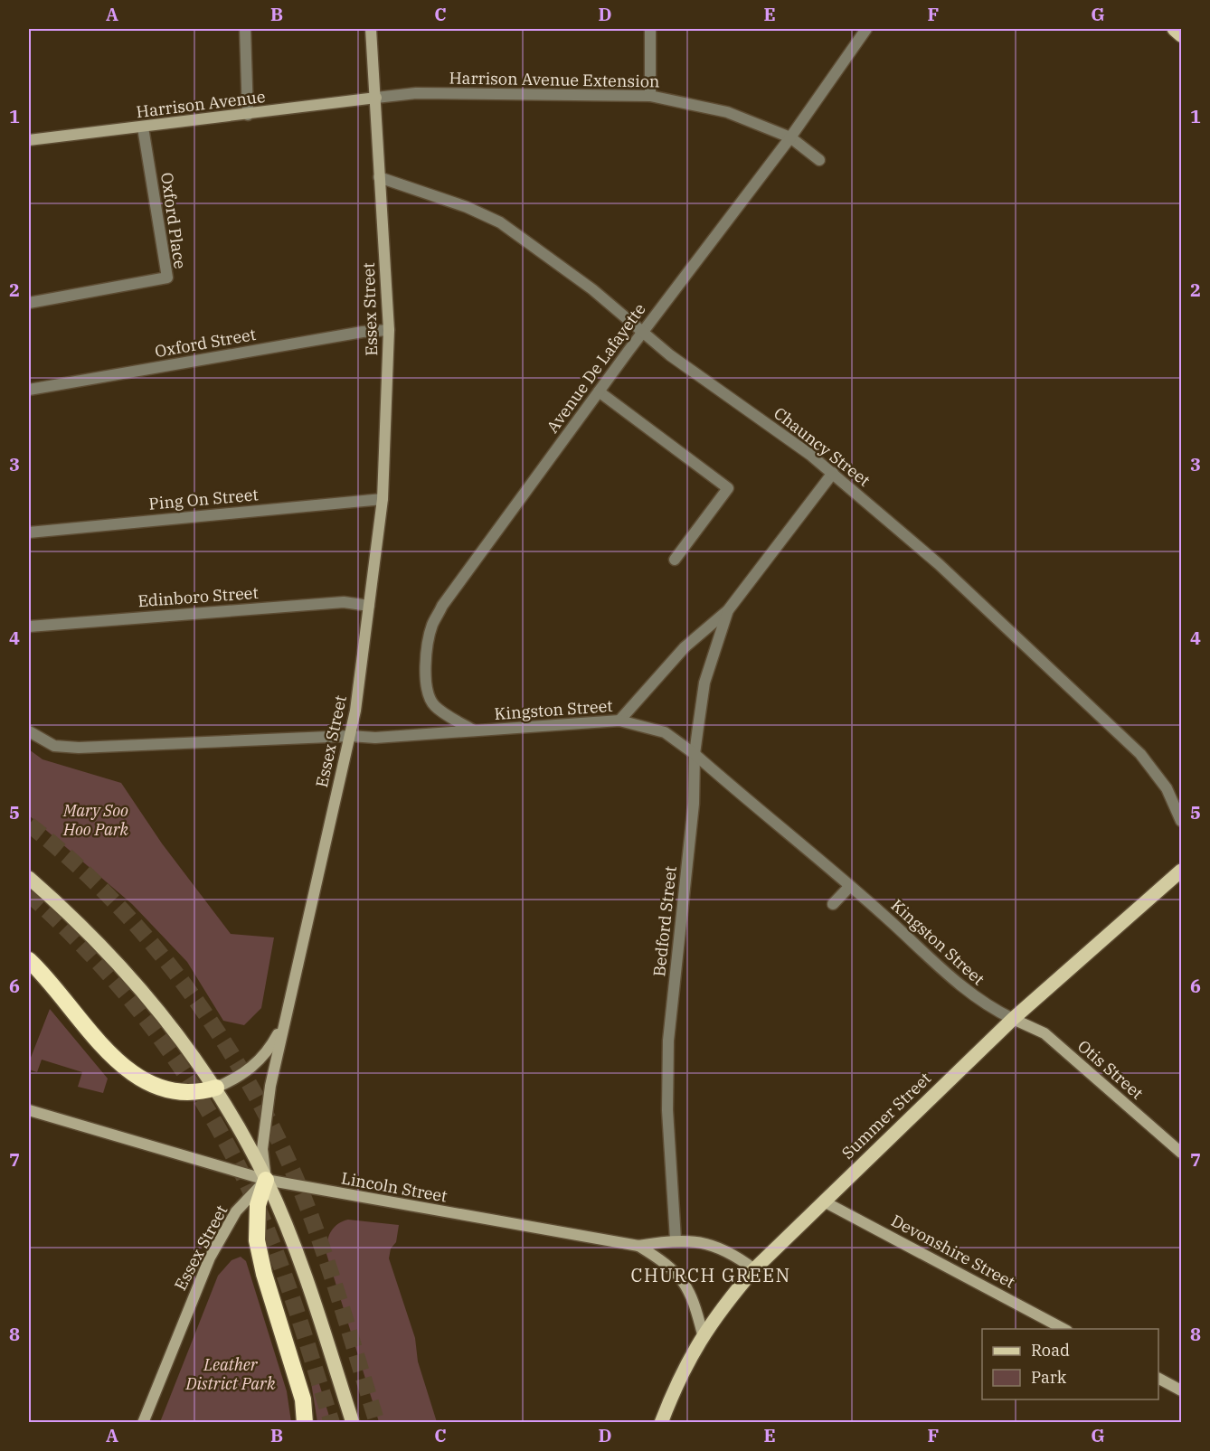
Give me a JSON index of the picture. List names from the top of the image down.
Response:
{
  "streets": {
    "main road": [
      "Harrison Avenue",
      "Essex Street",
      "Otis Street",
      "Summer Street",
      "Lincoln Street",
      "Devonshire Street"
    ],
    "street": [
      "Harrison Avenue Extension",
      "Oxford Place",
      "Oxford Street",
      "Avenue De Lafayette",
      "Chauncy Street",
      "Ping On Street",
      "Edinboro Street",
      "Kingston Street",
      "Bedford Street"
    ]
  },
  "crossings": [
    ["Harrison Avenue Extension", "Harrison Avenue"],
    ["Harrison Avenue Extension", "Essex Street"],
    ["Harrison Avenue Extension", "Avenue De Lafayette"],
    ["Harrison Avenue", "Oxford Place"],
    ["Harrison Avenue", "Essex Street"],
    ["Essex Street", "Oxford Street"],
    ["Essex Street", "Chauncy Street"],
    ["Essex Street", "Ping On Street"],
    ["Essex Street", "Edinboro Street"],
    ["Essex Street", "Kingston Street"],
    ["Essex Street", "Lincoln Street"],
    ["Avenue De Lafayette", "Chauncy Street"],
    ["Avenue De Lafayette", "Kingston Street"],
    ["Chauncy Street", "Bedford Street"],
    ["Kingston Street", "Bedford Street"],
    ["Kingston Street", "Otis Street"],
    ["Kingston Street", "Summer Street"],
    ["Bedford Street", "Lincoln Street"],
    ["Otis Street", "Summer Street"],
    ["Summer Street", "Lincoln Street"],
    ["Summer Street", "Devonshire Street"]
  ],
  "districts": ["CHURCH GREEN"],
  "parks": ["Mary Soo Hoo Park", "Leather District Park"],
  "legend": ["Road", "Park"],
  "grid": {
    "columns": [
      "A",
      "B",
      "C",
      "D",
      "E",
      "F",
      "G"
    ],
    "rows": [
      "1",
      "2",
      "3",
      "4",
      "5",
      "6",
      "7",
      "8"
    ]
  }
}
